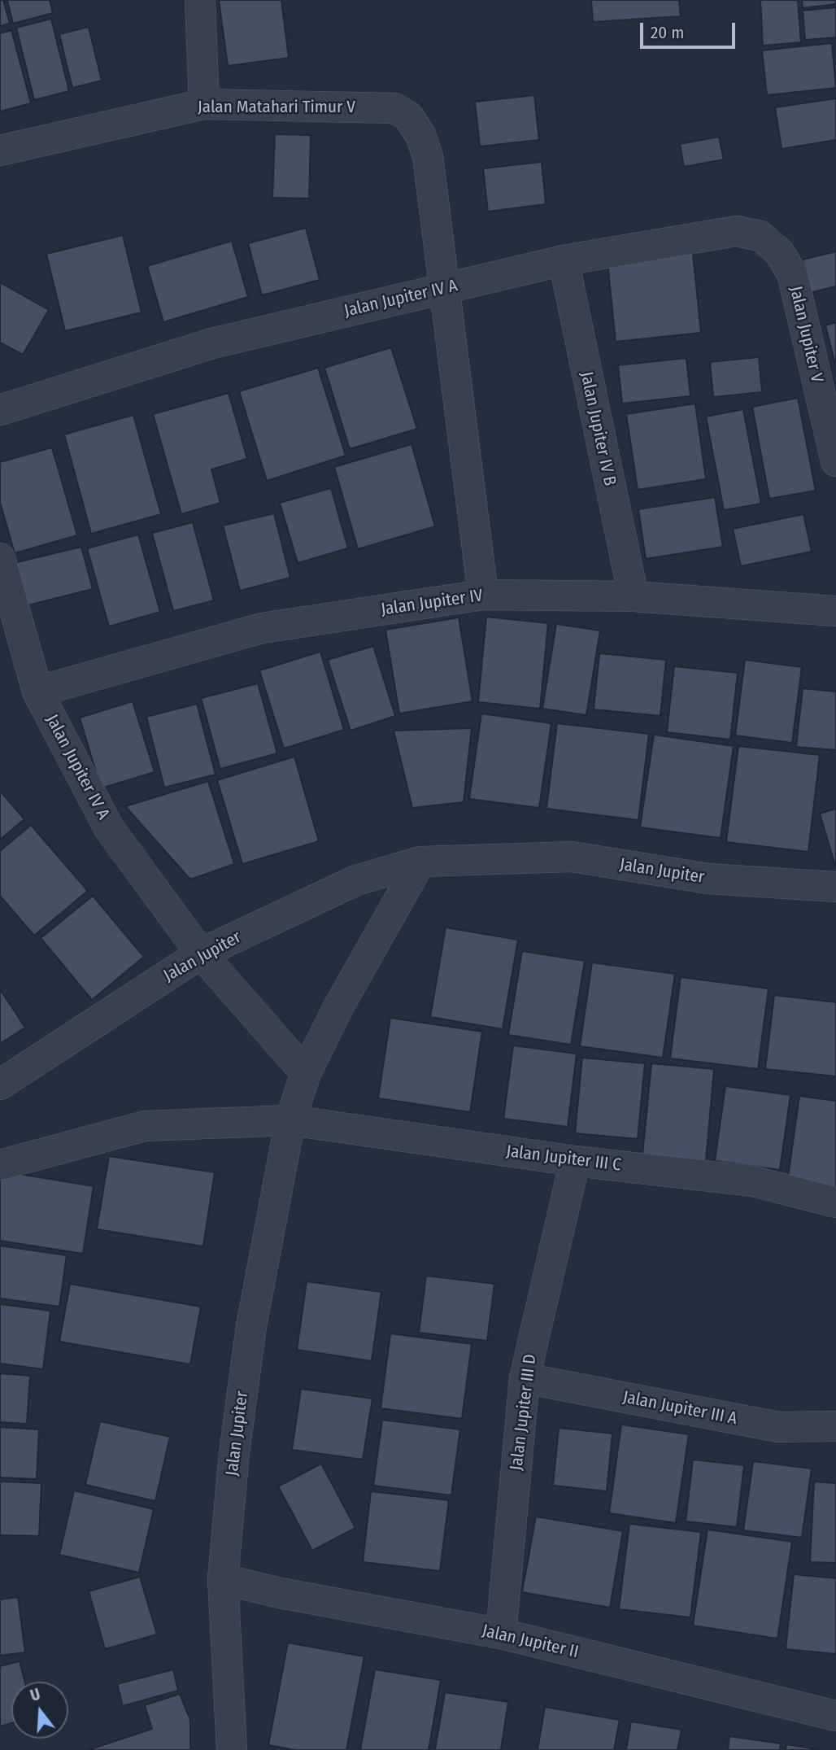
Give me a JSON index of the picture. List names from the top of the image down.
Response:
{
  "streets": {
    "street": [
      "Jalan Matahari Timur V",
      "Jalan Jupiter IV A",
      "Jalan Jupiter V",
      "Jalan Jupiter IV B",
      "Jalan Jupiter IV",
      "Jalan Jupiter",
      "Jalan Jupiter III C",
      "Jalan Jupiter III A",
      "Jalan Jupiter III D",
      "Jalan Jupiter II"
    ]
  },
  "crossings": [
    ["Jalan Matahari Timur V", "Jalan Jupiter IV A"],
    ["Jalan Matahari Timur V", "Jalan Jupiter IV"],
    ["Jalan Jupiter IV A", "Jalan Jupiter V"],
    ["Jalan Jupiter IV A", "Jalan Jupiter IV B"],
    ["Jalan Jupiter IV A", "Jalan Jupiter IV"],
    ["Jalan Jupiter IV A", "Jalan Jupiter"],
    ["Jalan Jupiter IV B", "Jalan Jupiter IV"],
    ["Jalan Jupiter", "Jalan Jupiter III C"],
    ["Jalan Jupiter", "Jalan Jupiter II"],
    ["Jalan Jupiter III C", "Jalan Jupiter III D"],
    ["Jalan Jupiter III A", "Jalan Jupiter III D"],
    ["Jalan Jupiter III D", "Jalan Jupiter II"]
  ],
  "scale_bar": "20 m",
  "north": "top"
}
